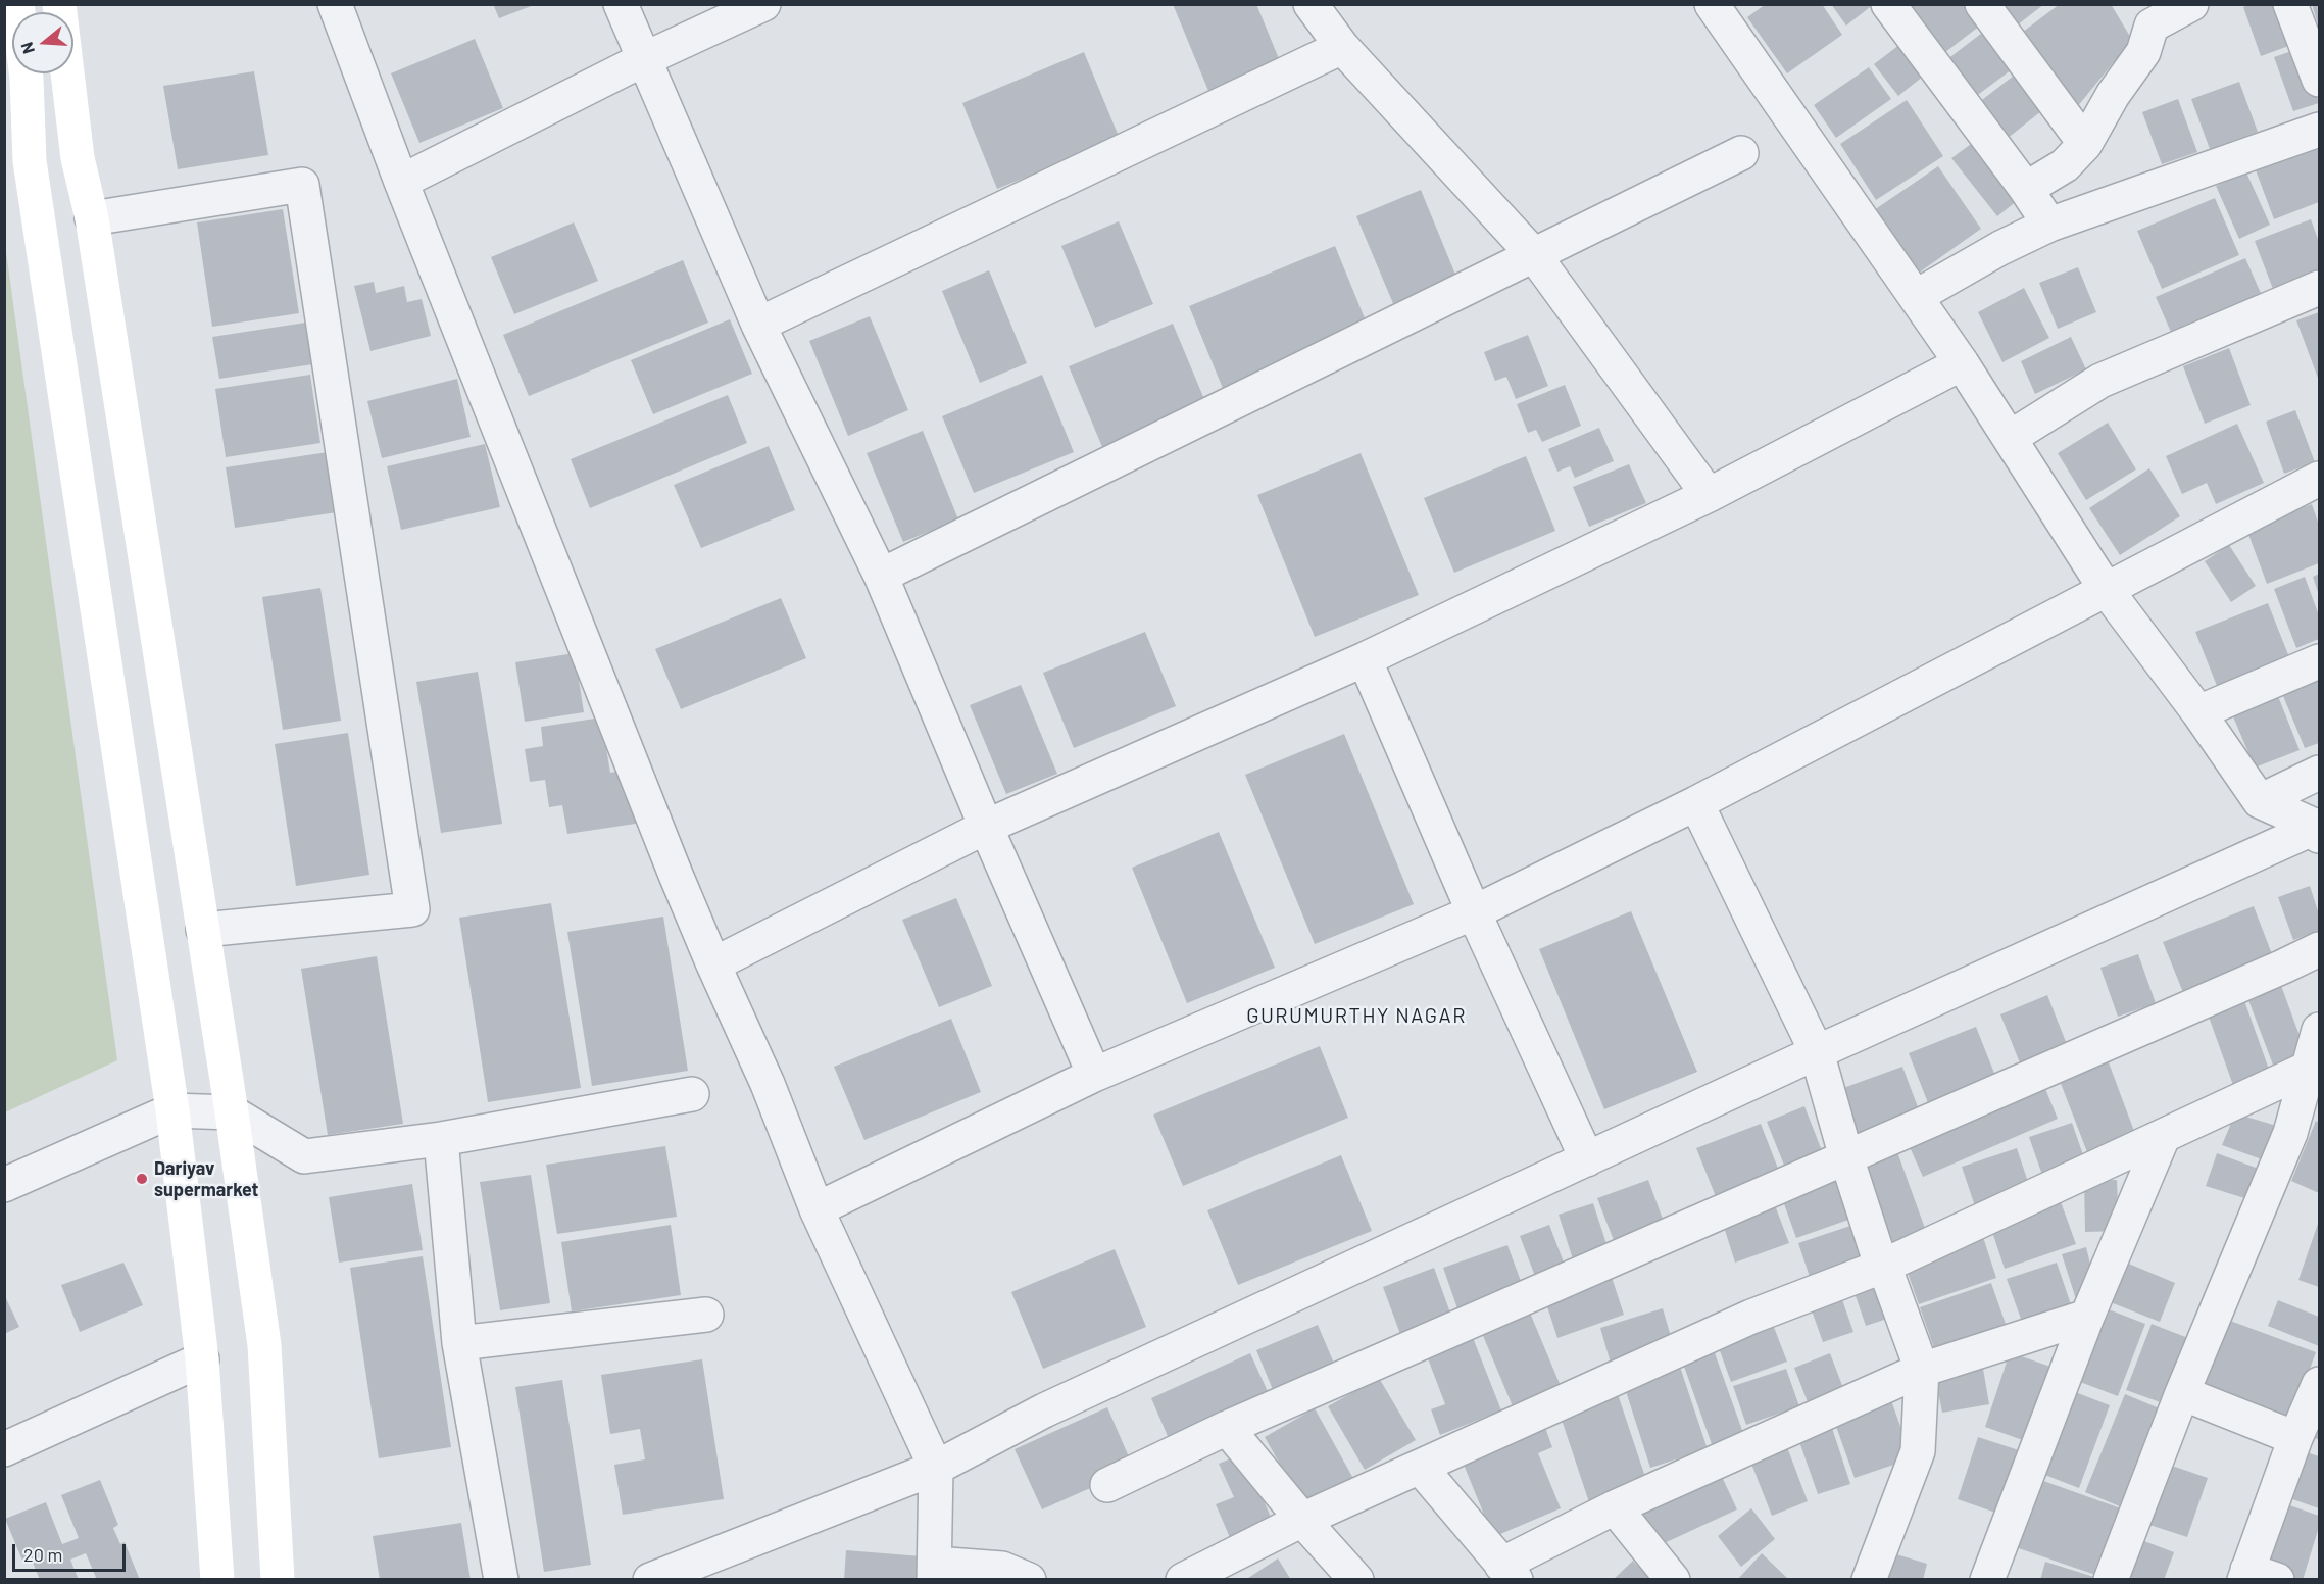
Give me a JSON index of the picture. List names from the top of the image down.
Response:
{
  "districts": ["GURUMURTHY NAGAR"],
  "places": ["Dariyav supermarket"],
  "scale_bar": "20 m",
  "north": "left"
}
